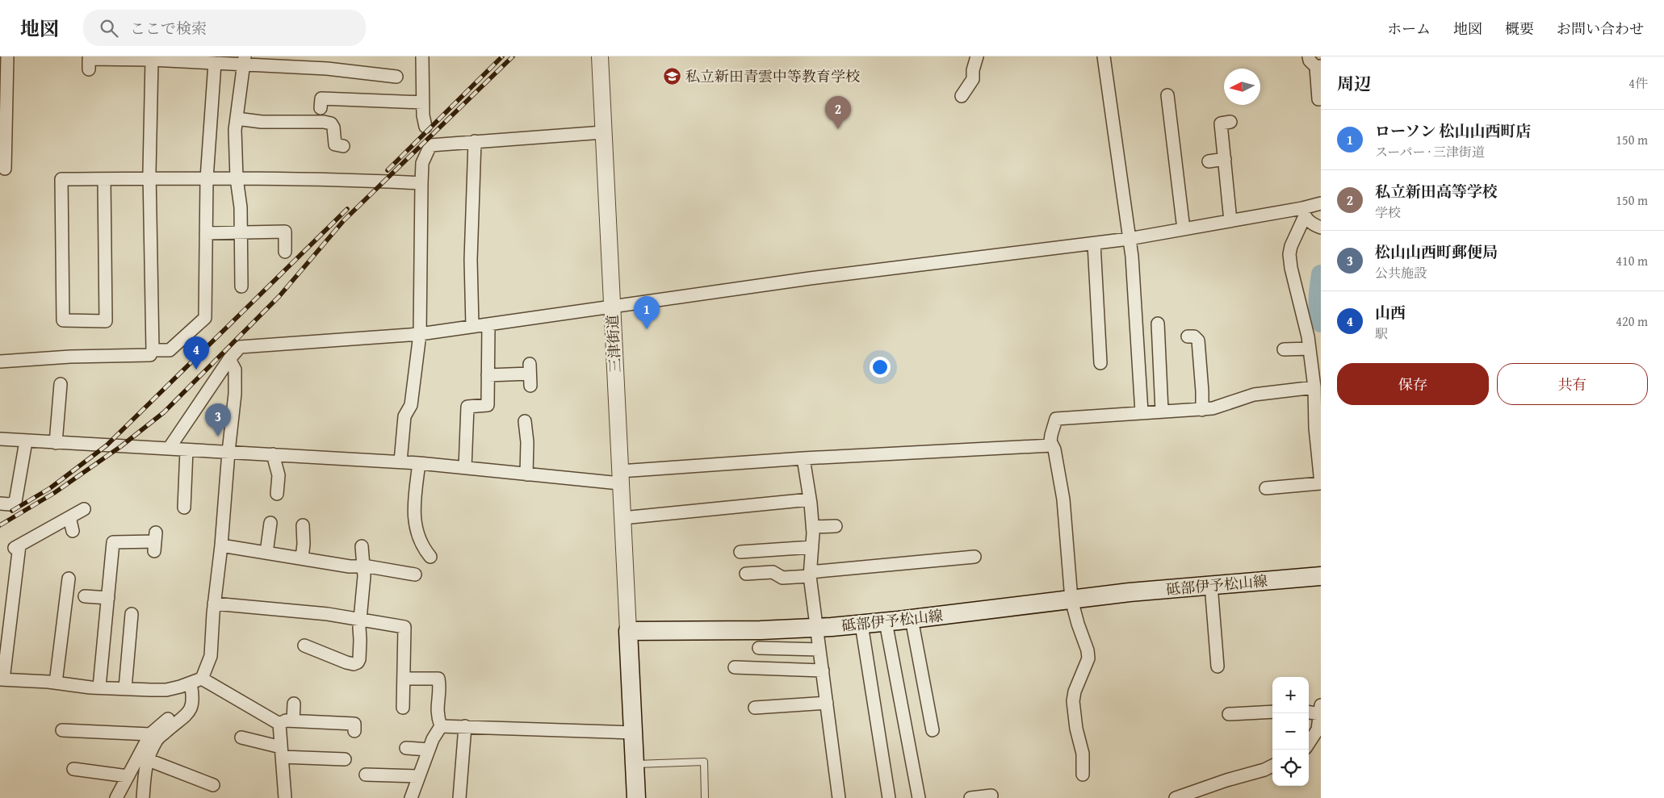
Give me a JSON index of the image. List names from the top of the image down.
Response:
{
  "streets": {
    "main road": ["砥部伊予松山線"],
    "street": ["三津街道"]
  },
  "crossings": [
    ["三津街道", "砥部伊予松山線"]
  ],
  "places": {
    "school or university": ["私立新田青雲中等教育学校"]
  },
  "north": "left",
  "page": {
    "header": "地図",
    "search": "ここで検索",
    "nav": [
      "ホーム",
      "地図",
      "概要",
      "お問い合わせ"
    ],
    "heading": ["周辺", "4件"],
    "pins": [
      "2",
      "1",
      "4",
      "3"
    ],
    "list": [
      {
        "mark": "1",
        "name": "ローソン 松山山西町店",
        "note": "スーパー · 三津街道",
        "value": "150 m"
      },
      {
        "mark": "2",
        "name": "私立新田高等学校",
        "note": "学校",
        "value": "150 m"
      },
      {
        "mark": "3",
        "name": "松山山西町郵便局",
        "note": "公共施設",
        "value": "410 m"
      },
      {
        "mark": "4",
        "name": "山西",
        "note": "駅",
        "value": "420 m"
      }
    ],
    "buttons": ["保存", "共有"],
    "map_buttons": ["+", "−"]
  }
}
